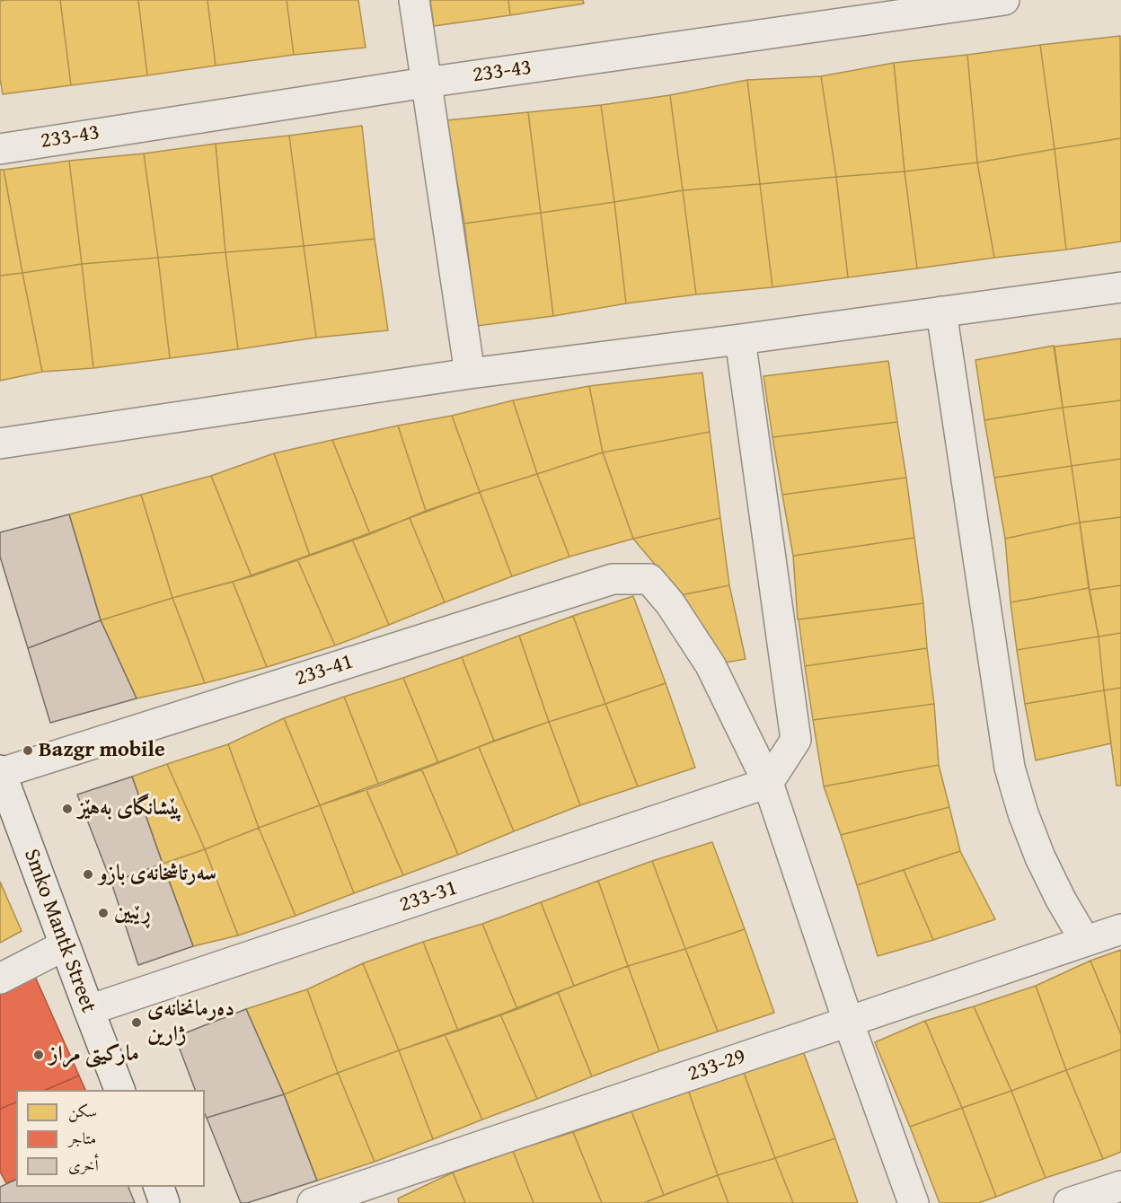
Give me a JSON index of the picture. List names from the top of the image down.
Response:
{
  "streets": {
    "street": [
      "233-43",
      "233-41",
      "233-31",
      "Smko Mantk Street",
      "233-29"
    ]
  },
  "crossings": [
    ["233-41", "233-31"],
    ["233-41", "Smko Mantk Street"],
    ["233-31", "Smko Mantk Street"]
  ],
  "places": [
    "Bazgr mobile",
    "پێشانگای بەهێز",
    "سەرتاشخانەی بازو",
    "ڕێبین",
    "دەرمانخانەی ژارین",
    "مارکیتی مراز"
  ],
  "legend": ["سكن", "متاجر", "أخرى"]
}
